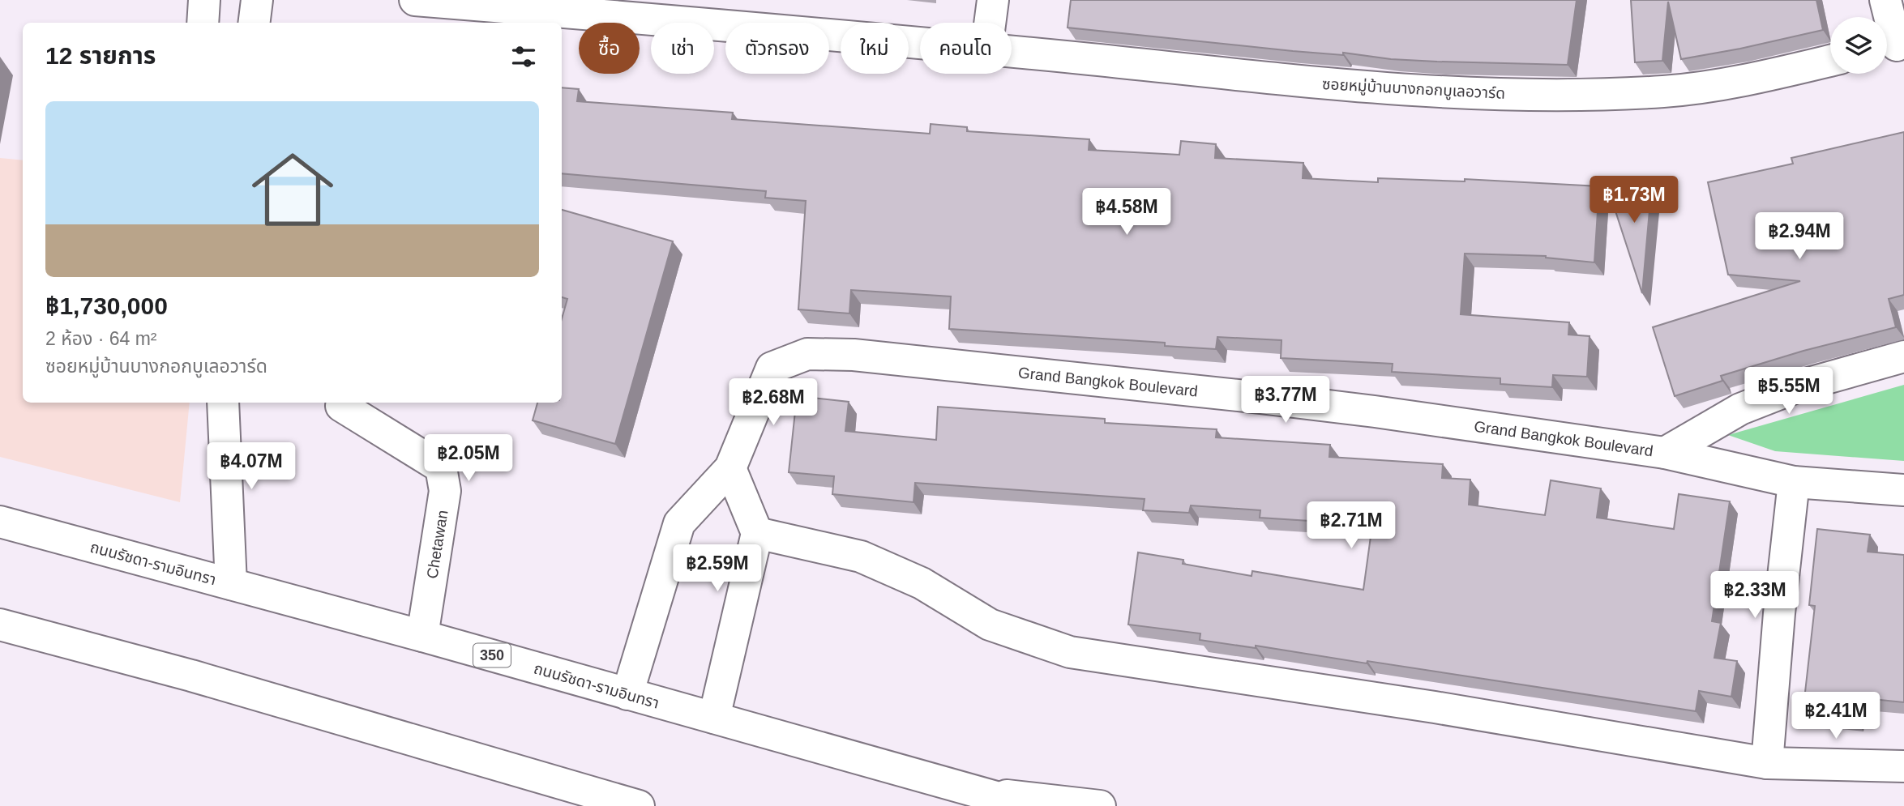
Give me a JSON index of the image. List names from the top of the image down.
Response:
{
  "streets": {
    "street": [
      "ซอยหมู่บ้านบางกอกบูเลอวาร์ด",
      "Grand Bangkok Boulevard",
      "Chetawan",
      "ถนนรัชดา-รามอินทรา",
      "350"
    ]
  },
  "crossings": [
    ["Grand Bangkok Boulevard", "ถนนรัชดา-รามอินทรา"],
    ["Chetawan", "ถนนรัชดา-รามอินทรา"]
  ],
  "page": {
    "chip": [
      "ซื้อ",
      "เช่า",
      "ตัวกรอง",
      "ใหม่",
      "คอนโด"
    ],
    "heading": "12 รายการ",
    "list": [
      {
        "name": "฿1,730,000",
        "note": "2 ห้อง · 64 m² · ซอยหมู่บ้านบางกอกบูเลอวาร์ด"
      }
    ],
    "price": [
      "฿1.73M",
      "฿4.58M",
      "฿2.94M",
      "฿5.55M",
      "฿3.77M",
      "฿2.68M",
      "฿2.05M",
      "฿4.07M",
      "฿2.71M",
      "฿2.59M",
      "฿2.33M",
      "฿2.41M"
    ]
  }
}
